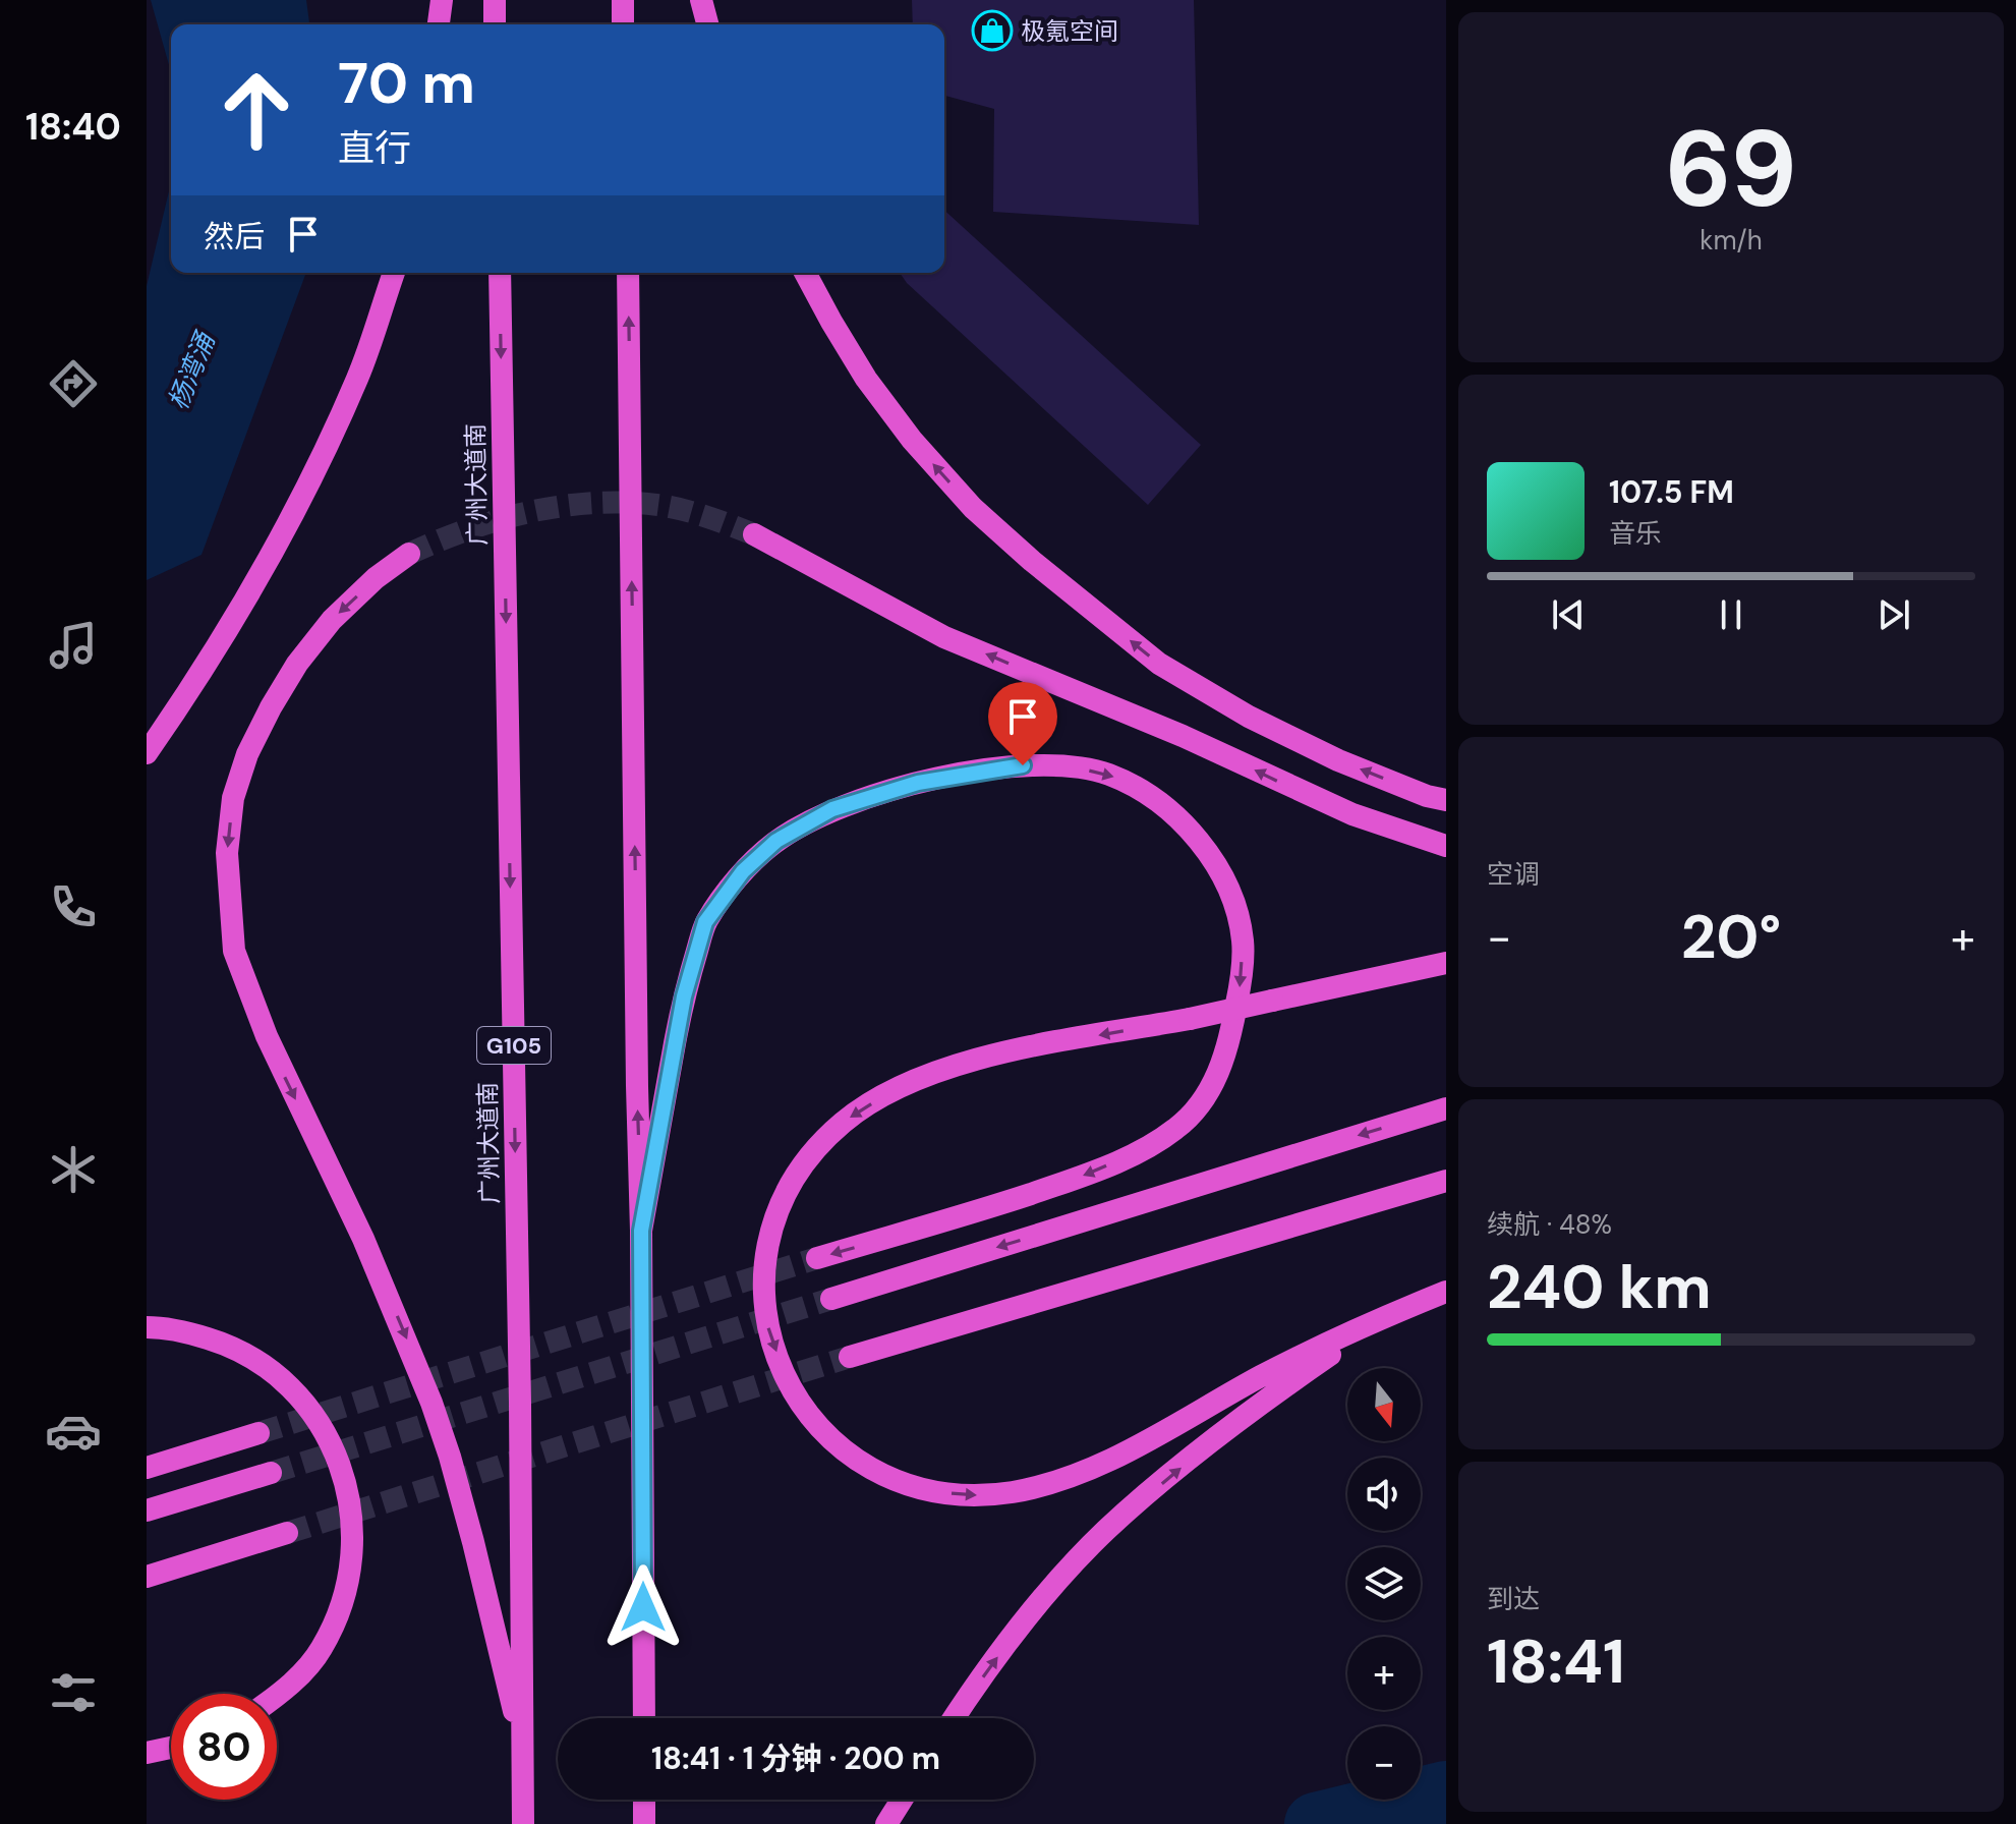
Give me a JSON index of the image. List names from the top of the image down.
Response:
{
  "streets": {
    "highway": ["广州大道南", "G105"]
  },
  "water": ["杨湾涌"],
  "places": {
    "shop": ["极氪空间"]
  },
  "north": "bottom",
  "page": {
    "tabs": "18:40",
    "tile": [
      ["69", "km/h"],
      "空调",
      ["续航 · 48%", "240 km"],
      ["到达", "18:41"]
    ],
    "turn": ["70 m", "直行"],
    "then": "然后",
    "song": ["107.5 FM", "音乐"],
    "heat": ["−", "20°", "+"],
    "map_buttons": ["+", "−"],
    "limit": "80",
    "trip": "18:41 · 1 分钟 · 200 m"
  }
}
